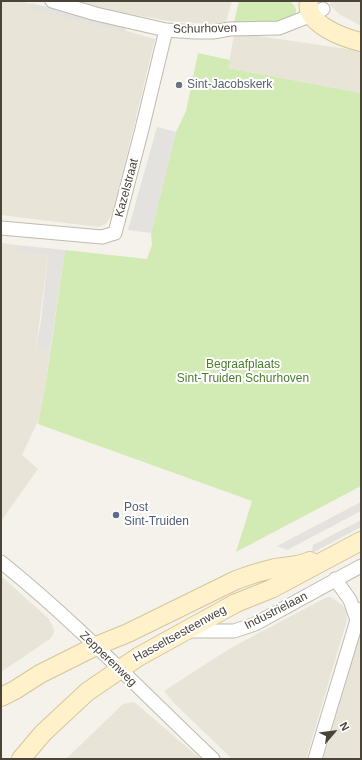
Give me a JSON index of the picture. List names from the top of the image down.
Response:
{
  "streets": {
    "main road": ["Hasseltsesteenweg"],
    "street": [
      "Schurhoven",
      "Kazelstraat",
      "Industrielaan",
      "Zepperenweg"
    ]
  },
  "crossings": [
    ["Schurhoven", "Kazelstraat"],
    ["Industrielaan", "Hasseltsesteenweg"],
    ["Hasseltsesteenweg", "Zepperenweg"]
  ],
  "parks": ["Begraafplaats Sint-Truiden Schurhoven"],
  "places": ["Sint-Jacobskerk", "Post Sint-Truiden"],
  "north": "top right"
}
